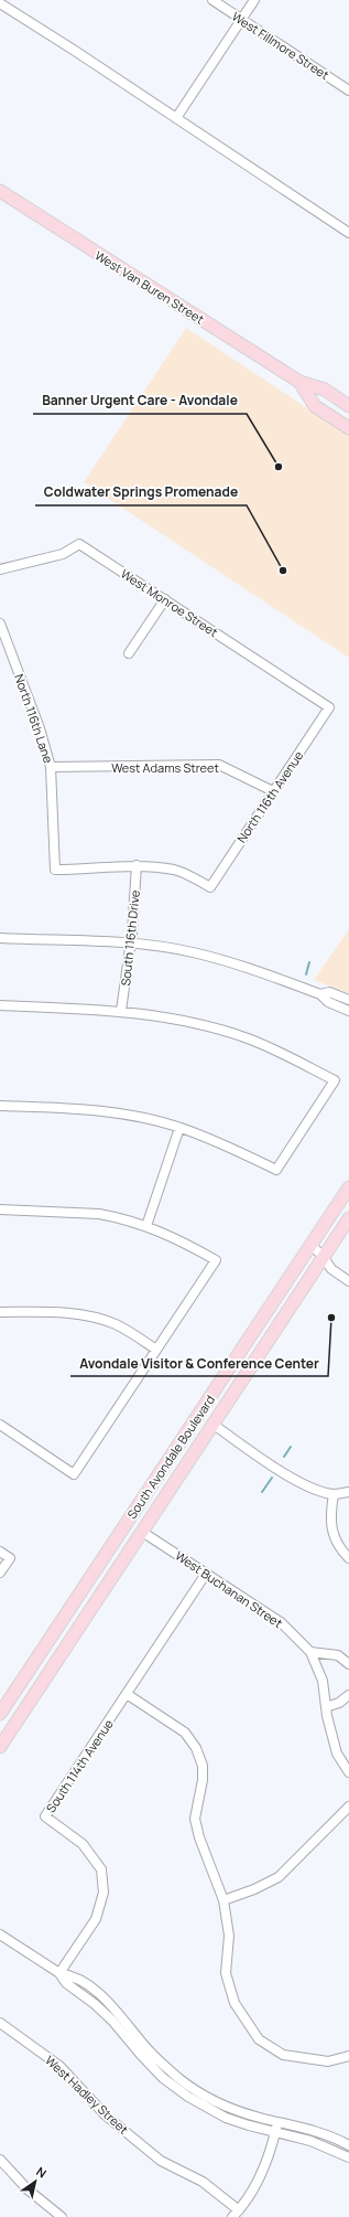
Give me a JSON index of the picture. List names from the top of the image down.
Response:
{
  "streets": {
    "main road": ["West Van Buren Street", "South Avondale Boulevard"],
    "street": [
      "West Fillmore Street",
      "West Monroe Street",
      "North 116th Lane",
      "West Adams Street",
      "North 116th Avenue",
      "South 116th Drive",
      "West Buchanan Street",
      "South 114th Avenue",
      "West Hadley Street"
    ]
  },
  "crossings": [
    ["West Monroe Street", "North 116th Avenue"],
    ["North 116th Lane", "West Adams Street"],
    ["North 116th Lane", "North 116th Avenue"],
    ["North 116th Lane", "South 116th Drive"],
    ["West Adams Street", "North 116th Avenue"],
    ["North 116th Avenue", "South 116th Drive"],
    ["South Avondale Boulevard", "West Buchanan Street"],
    ["West Buchanan Street", "South 114th Avenue"]
  ],
  "places": ["Banner Urgent Care - Avondale", "Coldwater Springs Promenade", "Avondale Visitor & Conference Center"],
  "north": "top right"
}
